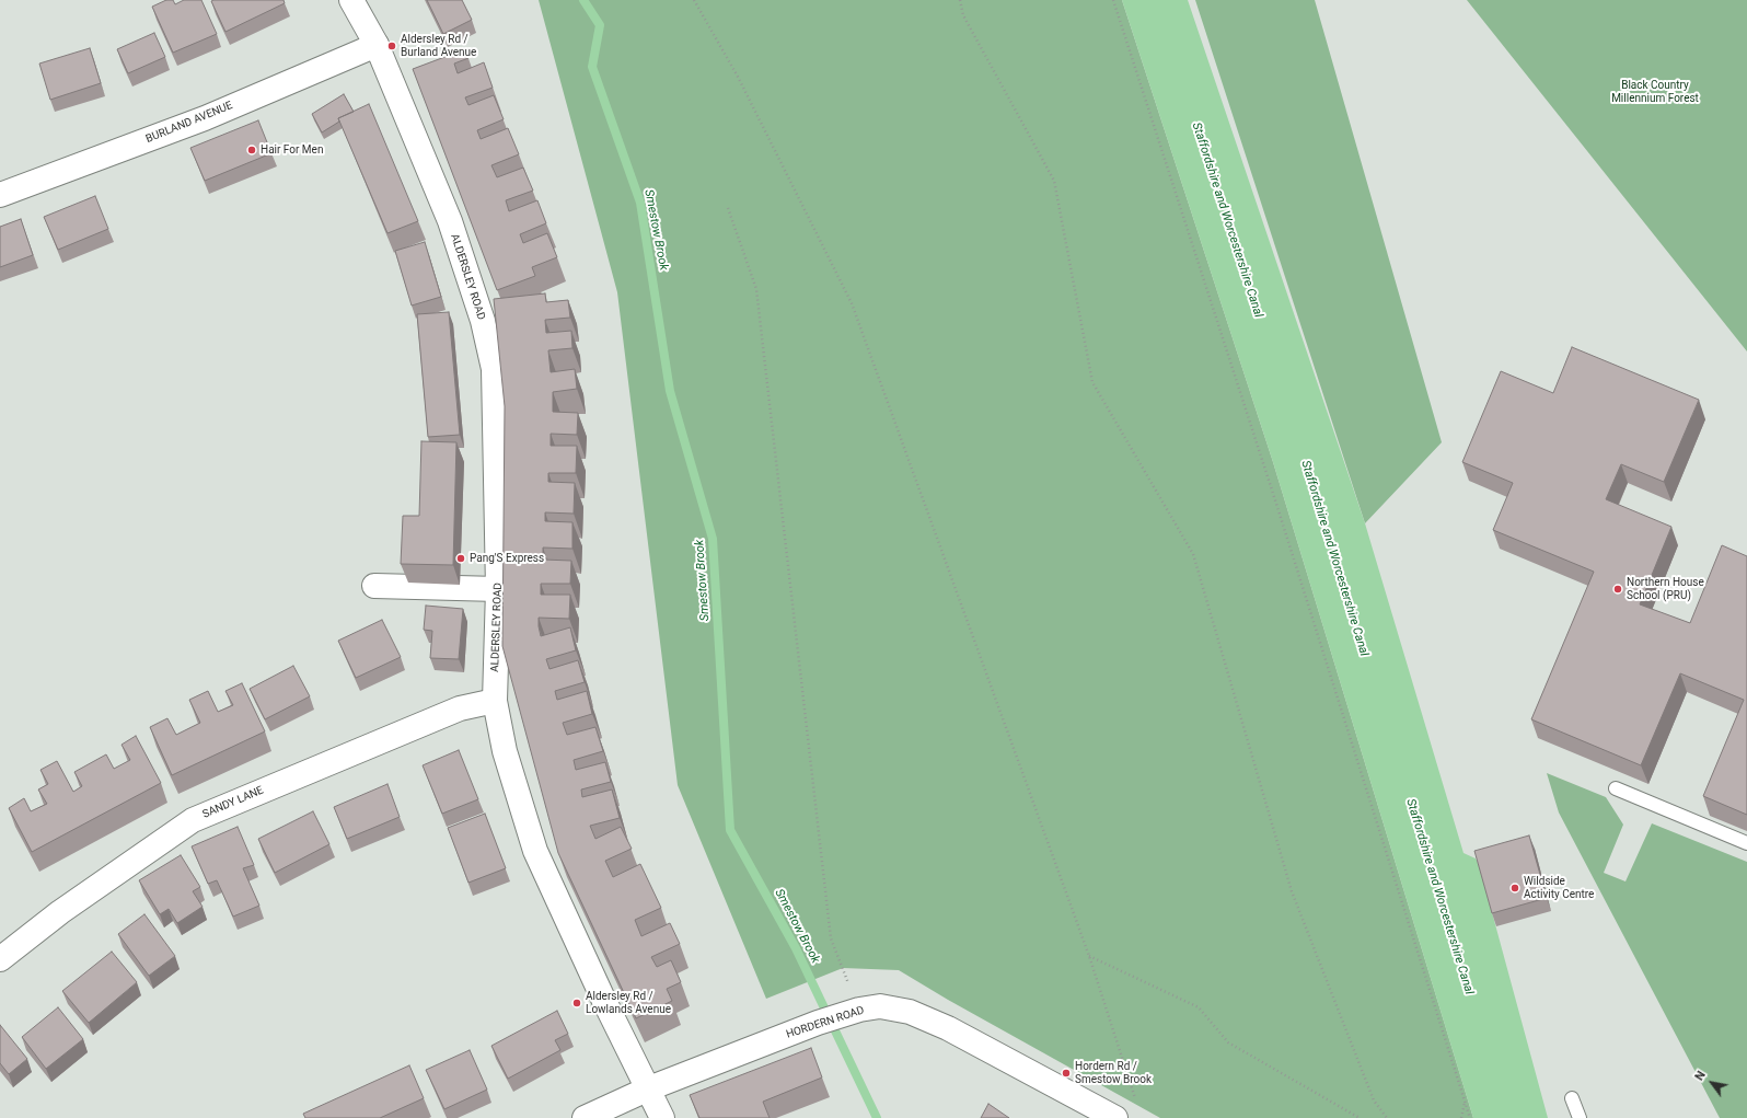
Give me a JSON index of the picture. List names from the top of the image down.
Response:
{
  "streets": {
    "street": [
      "BURLAND AVENUE",
      "ALDERSLEY ROAD",
      "SANDY LANE",
      "HORDERN ROAD"
    ]
  },
  "crossings": [
    ["BURLAND AVENUE", "ALDERSLEY ROAD"],
    ["ALDERSLEY ROAD", "SANDY LANE"],
    ["ALDERSLEY ROAD", "HORDERN ROAD"]
  ],
  "water": ["Staffordshire and Worcestershire Canal", "Smestow Brook"],
  "parks": ["Black Country Millennium Forest"],
  "places": [
    "Aldersley Rd / Burland Avenue",
    "Hair For Men",
    "Pang'S Express",
    "Northern House School (PRU)",
    "Wildside Activity Centre",
    "Aldersley Rd / Lowlands Avenue",
    "Hordern Rd / Smestow Brook"
  ],
  "north": "top left"
}
